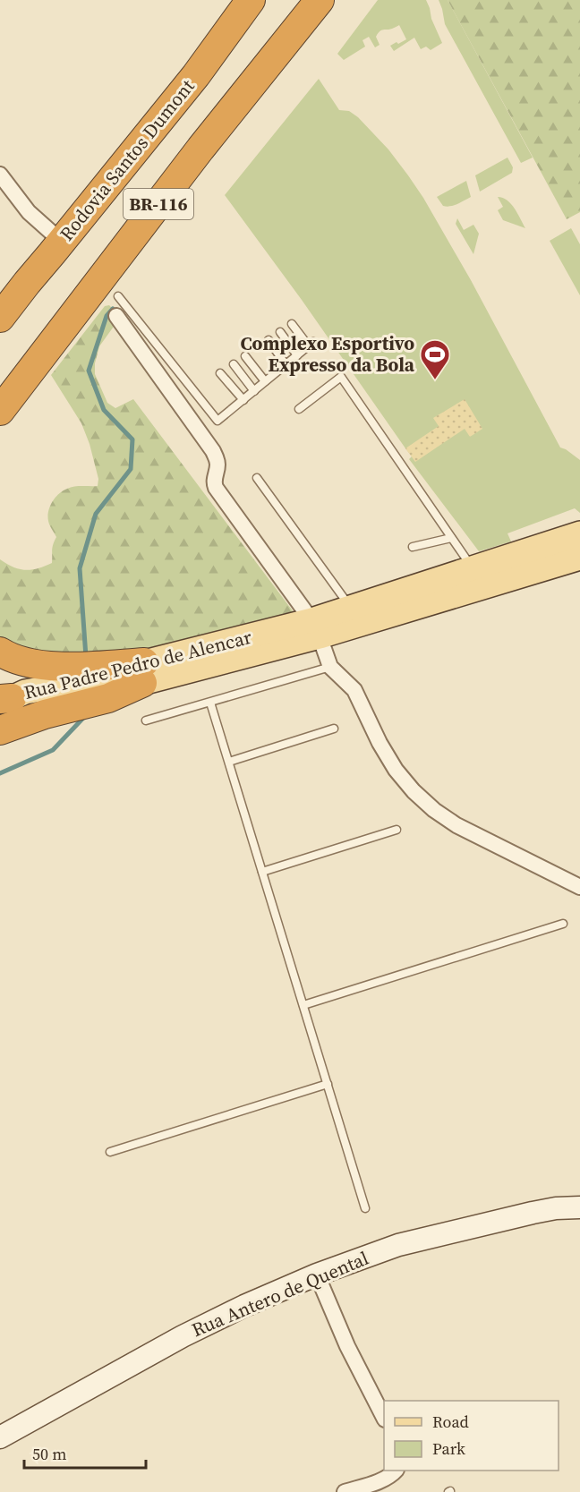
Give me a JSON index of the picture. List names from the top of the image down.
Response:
{
  "streets": {
    "highway": ["Rodovia Santos Dumont", "BR-116"],
    "main road": ["Rua Padre Pedro de Alencar"],
    "street": ["Rua Antero de Quental"]
  },
  "places": {
    "sports": ["Complexo Esportivo Expresso da Bola"]
  },
  "legend": ["Road", "Park"],
  "scale_bar": "50 m"
}
